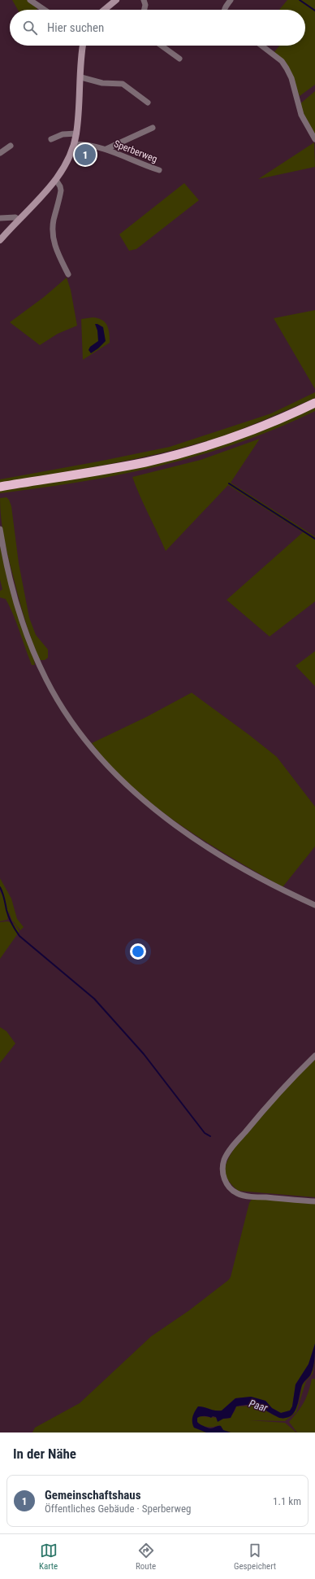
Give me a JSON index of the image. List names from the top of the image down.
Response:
{
  "streets": {
    "street": ["Sperberweg"]
  },
  "water": ["Paar"],
  "page": {
    "search": "Hier suchen",
    "pins": "1",
    "heading": "In der Nähe",
    "list": [
      {
        "mark": "1",
        "name": "Gemeinschaftshaus",
        "note": "Öffentliches Gebäude · Sperberweg",
        "value": "1.1 km"
      }
    ],
    "nav": ["Karte", "Route", "Gespeichert"]
  }
}
